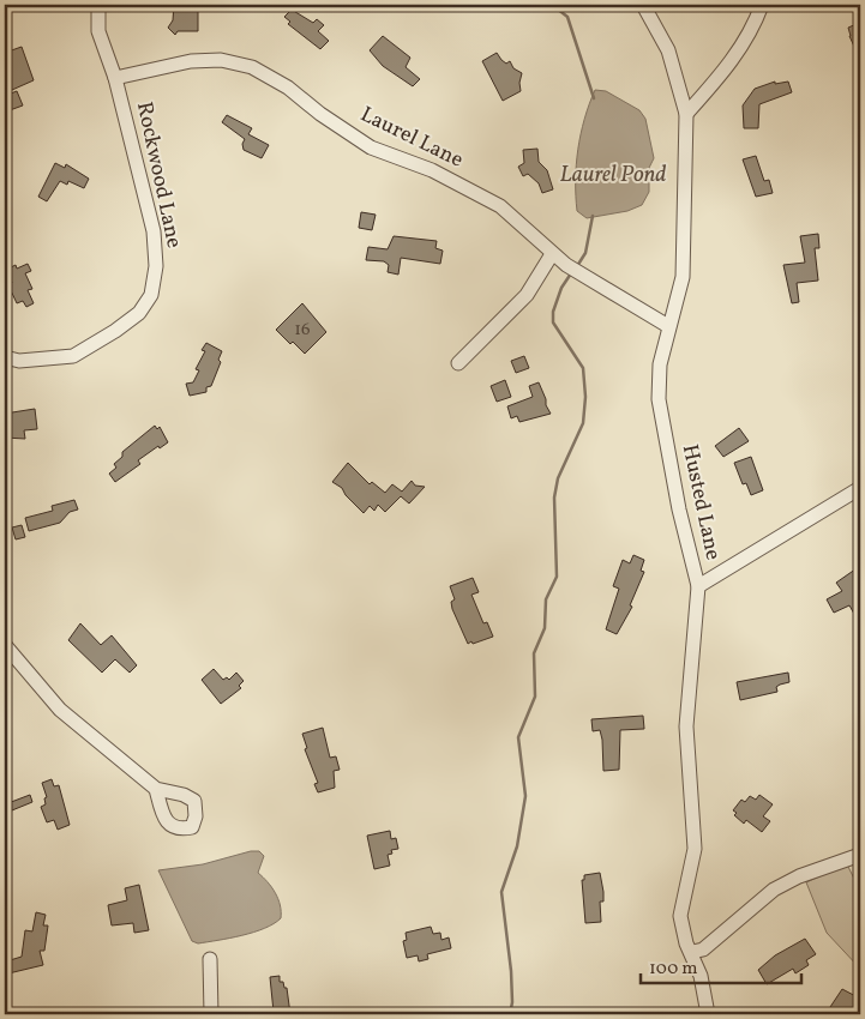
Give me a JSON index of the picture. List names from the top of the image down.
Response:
{
  "streets": {
    "street": ["Laurel Lane", "Rockwood Lane", "Husted Lane"]
  },
  "crossings": [
    ["Laurel Lane", "Rockwood Lane"],
    ["Laurel Lane", "Husted Lane"]
  ],
  "water": ["Laurel Pond"],
  "house_numbers": ["16"],
  "scale_bar": "100 m"
}
